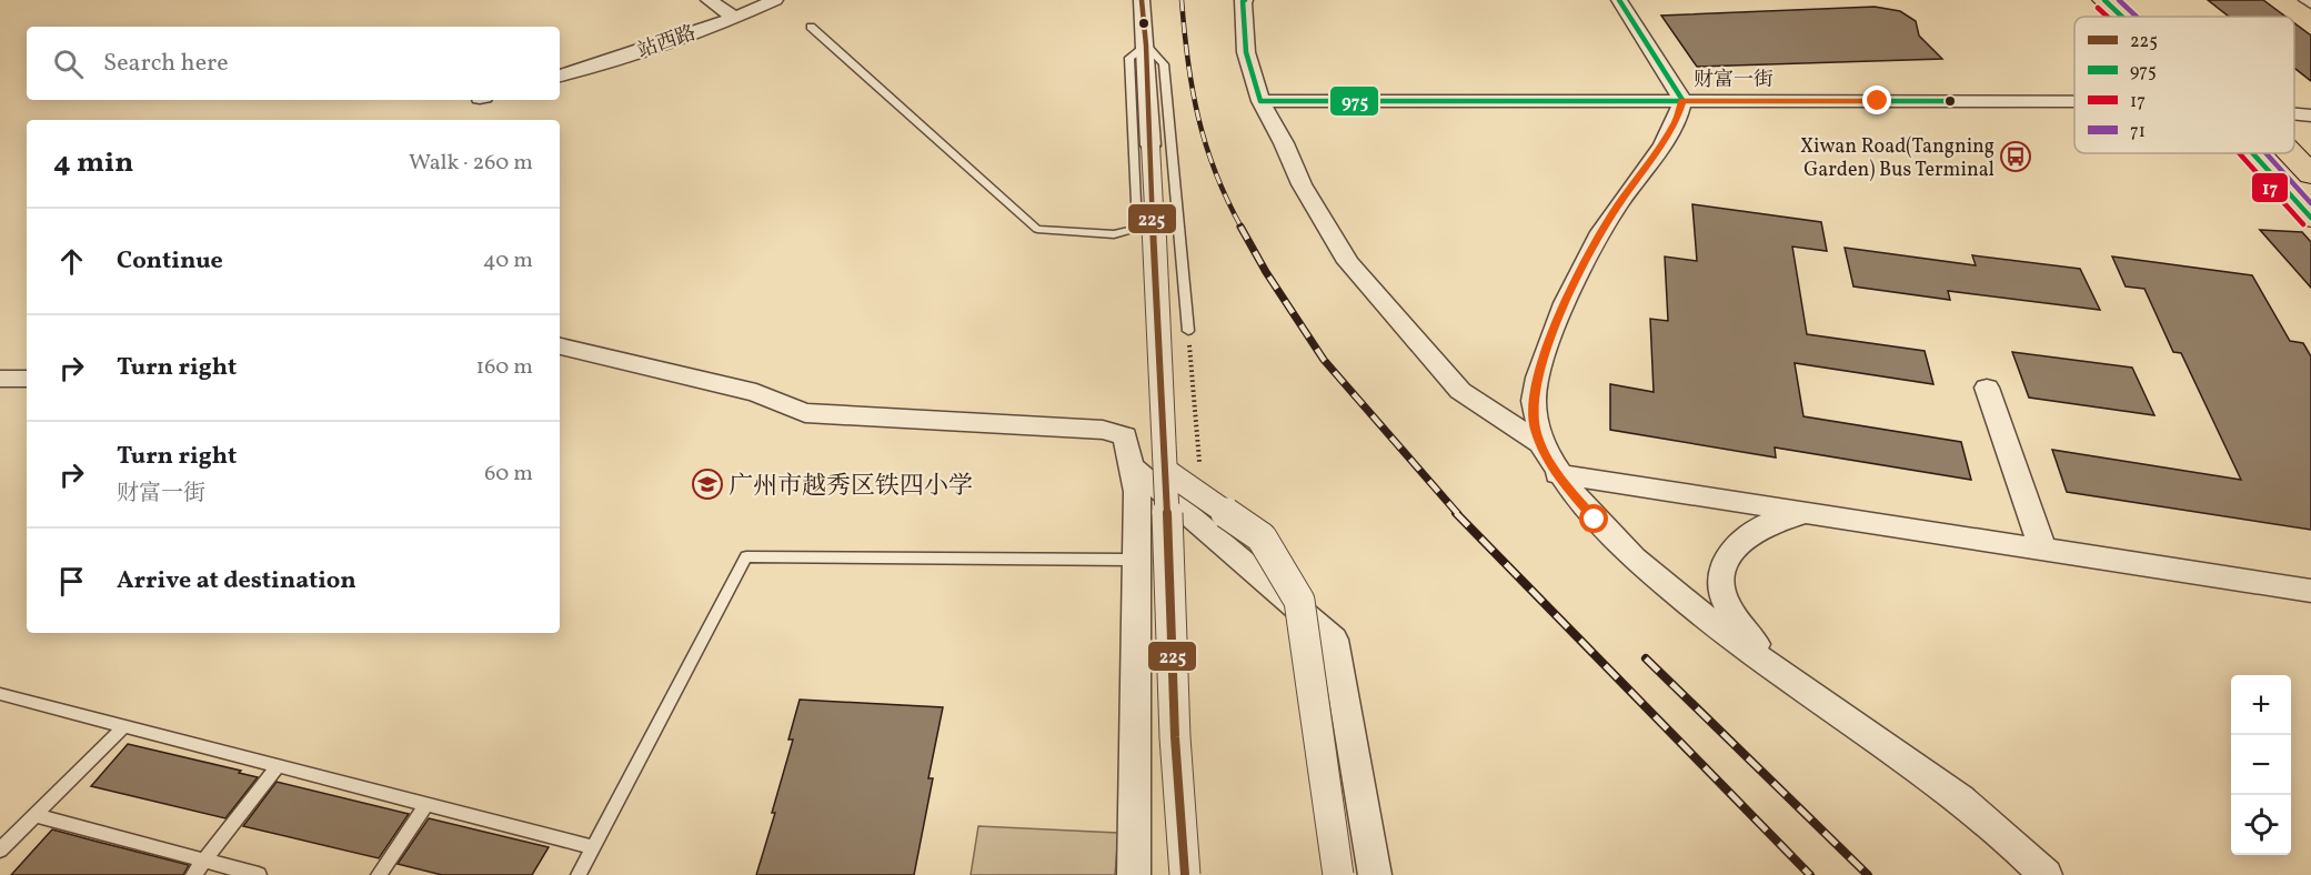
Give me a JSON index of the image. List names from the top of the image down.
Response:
{
  "streets": {
    "street": ["站西路", "财富一街"]
  },
  "places": {
    "bus stop": ["Xiwan Road(Tangning Garden) Bus Terminal"],
    "school or university": ["广州市越秀区铁四小学"]
  },
  "lines": [
    "transit line 225",
    "transit line 975",
    "transit line 71",
    "transit line 17"
  ],
  "legend": [
    "225",
    "975",
    "17",
    "71"
  ],
  "page": {
    "search": "Search here",
    "heading": ["4 min", "Walk · 260 m"],
    "list": [
      ["Continue", "40 m"],
      ["Turn right", "160 m"],
      ["Turn right", "财富一街", "60 m"],
      "Arrive at destination"
    ],
    "map_buttons": ["+", "−"]
  }
}
